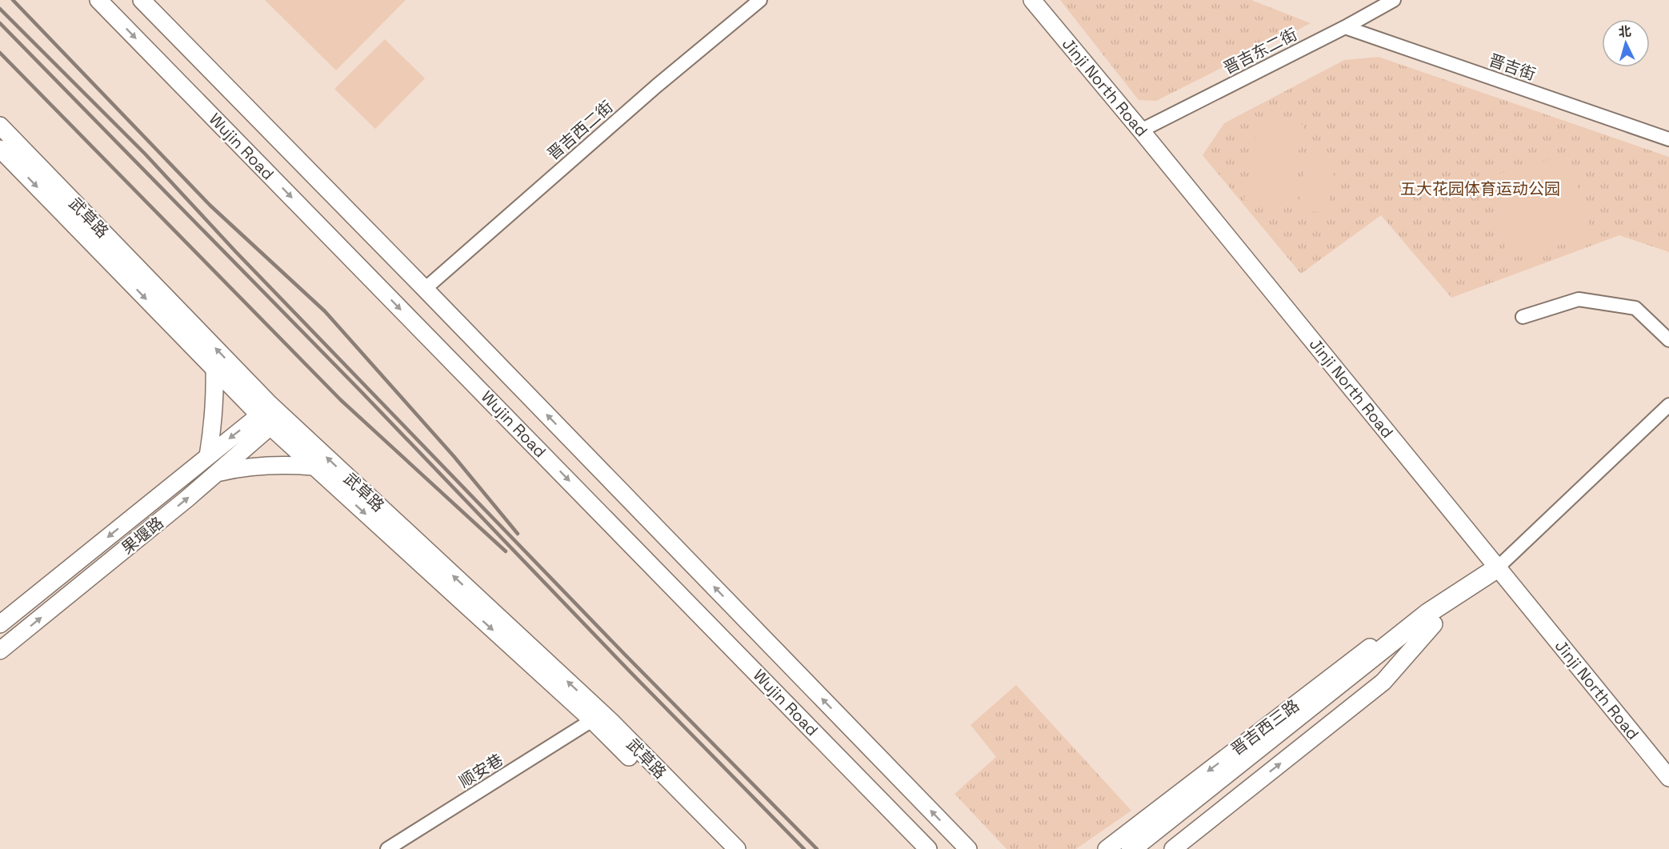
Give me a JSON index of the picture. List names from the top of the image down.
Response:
{
  "streets": {
    "main road": ["晋吉西三路"],
    "street": [
      "晋吉东二街",
      "晋吉街",
      "Jinji North Road",
      "晋吉西二街",
      "Wujin Road",
      "武草路",
      "果堰路",
      "顺安巷"
    ]
  },
  "crossings": [
    ["晋吉东二街", "晋吉街"],
    ["晋吉东二街", "Jinji North Road"],
    ["Jinji North Road", "晋吉西三路"],
    ["晋吉西二街", "Wujin Road"],
    ["武草路", "果堰路"],
    ["武草路", "顺安巷"]
  ],
  "parks": ["五大花园体育运动公园"],
  "north": "top"
}
